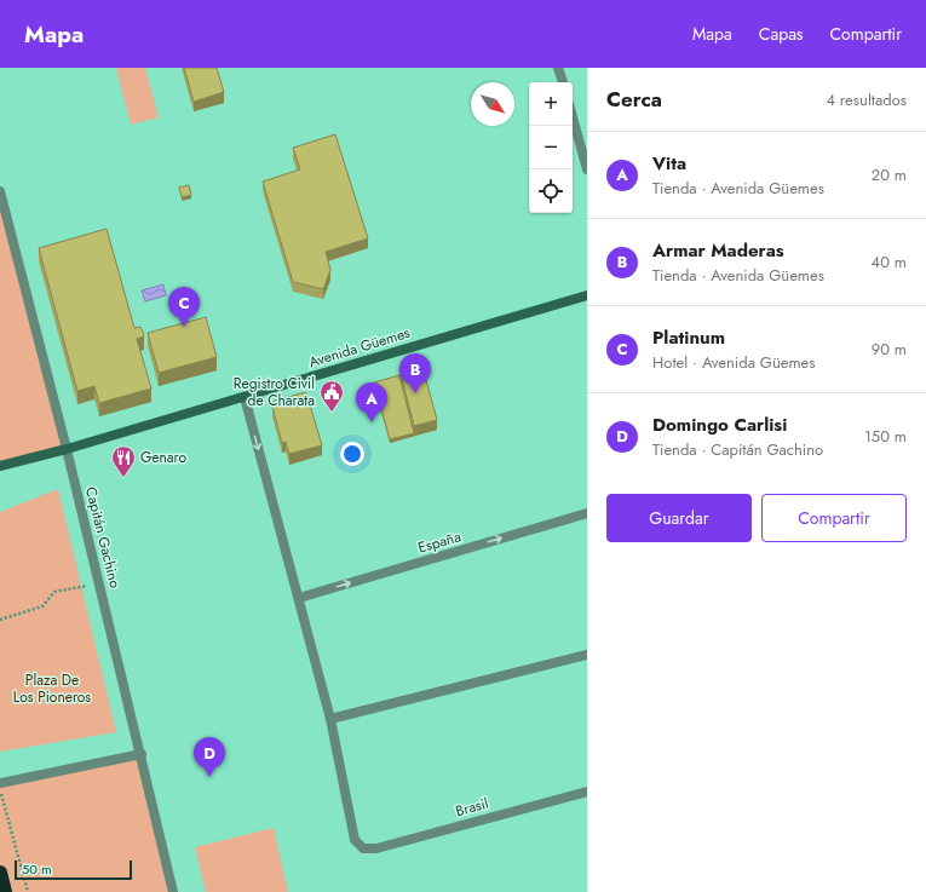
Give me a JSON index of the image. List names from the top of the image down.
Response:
{
  "streets": {
    "main road": ["Avenida Güemes"],
    "street": ["Capitán Gachino", "España", "Brasil"]
  },
  "crossings": [
    ["Avenida Güemes", "Capitán Gachino"]
  ],
  "one_way": ["España"],
  "parks": ["Plaza De Los Pioneros"],
  "places": {
    "public building": ["Registro Civil de Charata"],
    "restaurant": ["Genaro"]
  },
  "scale_bar": "50 m",
  "north": "bottom right",
  "page": {
    "header": "Mapa",
    "nav": ["Mapa", "Capas", "Compartir"],
    "heading": ["Cerca", "4 resultados"],
    "map_buttons": ["+", "−"],
    "list": [
      {
        "mark": "A",
        "name": "Vita",
        "note": "Tienda · Avenida Güemes",
        "value": "20 m"
      },
      {
        "mark": "B",
        "name": "Armar Maderas",
        "note": "Tienda · Avenida Güemes",
        "value": "40 m"
      },
      {
        "mark": "C",
        "name": "Platinum",
        "note": "Hotel · Avenida Güemes",
        "value": "90 m"
      },
      {
        "mark": "D",
        "name": "Domingo Carlisi",
        "note": "Tienda · Capitán Gachino",
        "value": "150 m"
      }
    ],
    "pins": [
      "C",
      "B",
      "A",
      "D"
    ],
    "buttons": ["Guardar", "Compartir"],
    "scale": "50 m"
  }
}
